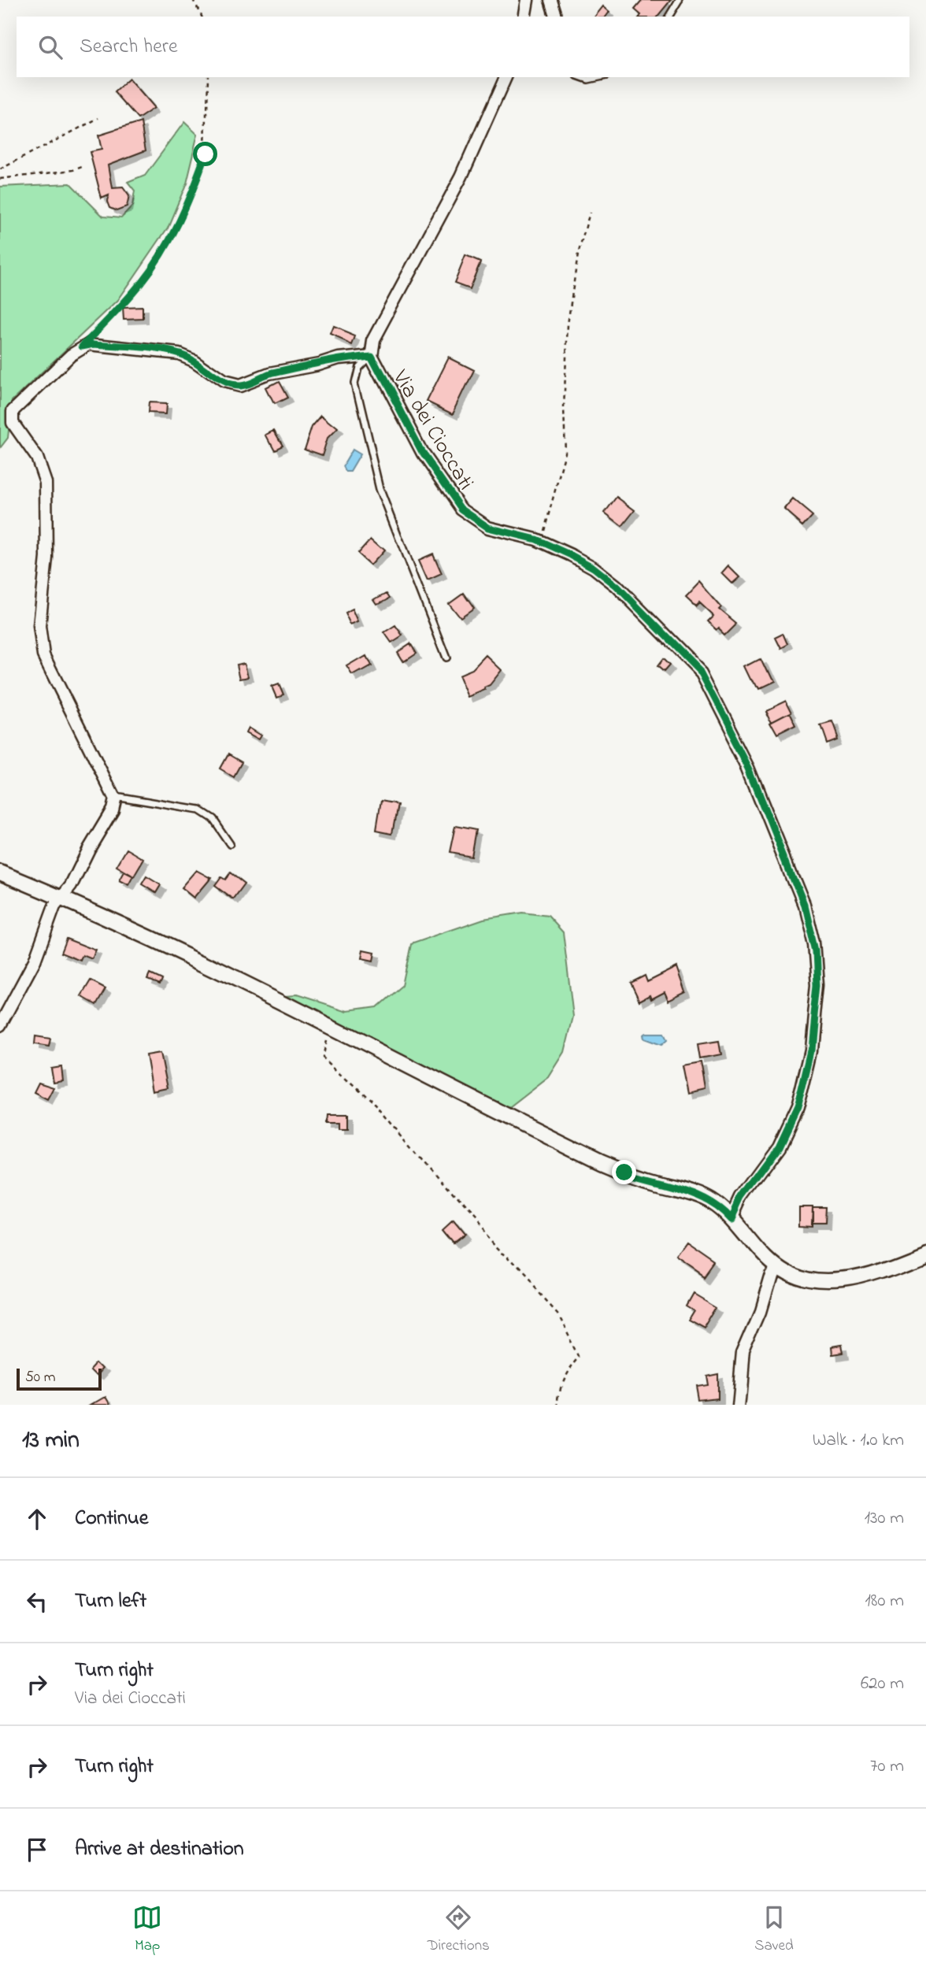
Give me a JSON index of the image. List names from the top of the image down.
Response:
{
  "streets": {
    "street": ["Via dei Cioccati"]
  },
  "scale_bar": "50 m",
  "page": {
    "search": "Search here",
    "scale": "50 m",
    "heading": ["13 min", "Walk · 1.0 km"],
    "list": [
      ["Continue", "130 m"],
      ["Turn left", "180 m"],
      ["Turn right", "Via dei Cioccati", "620 m"],
      ["Turn right", "70 m"],
      "Arrive at destination"
    ],
    "nav": ["Map", "Directions", "Saved"]
  }
}
